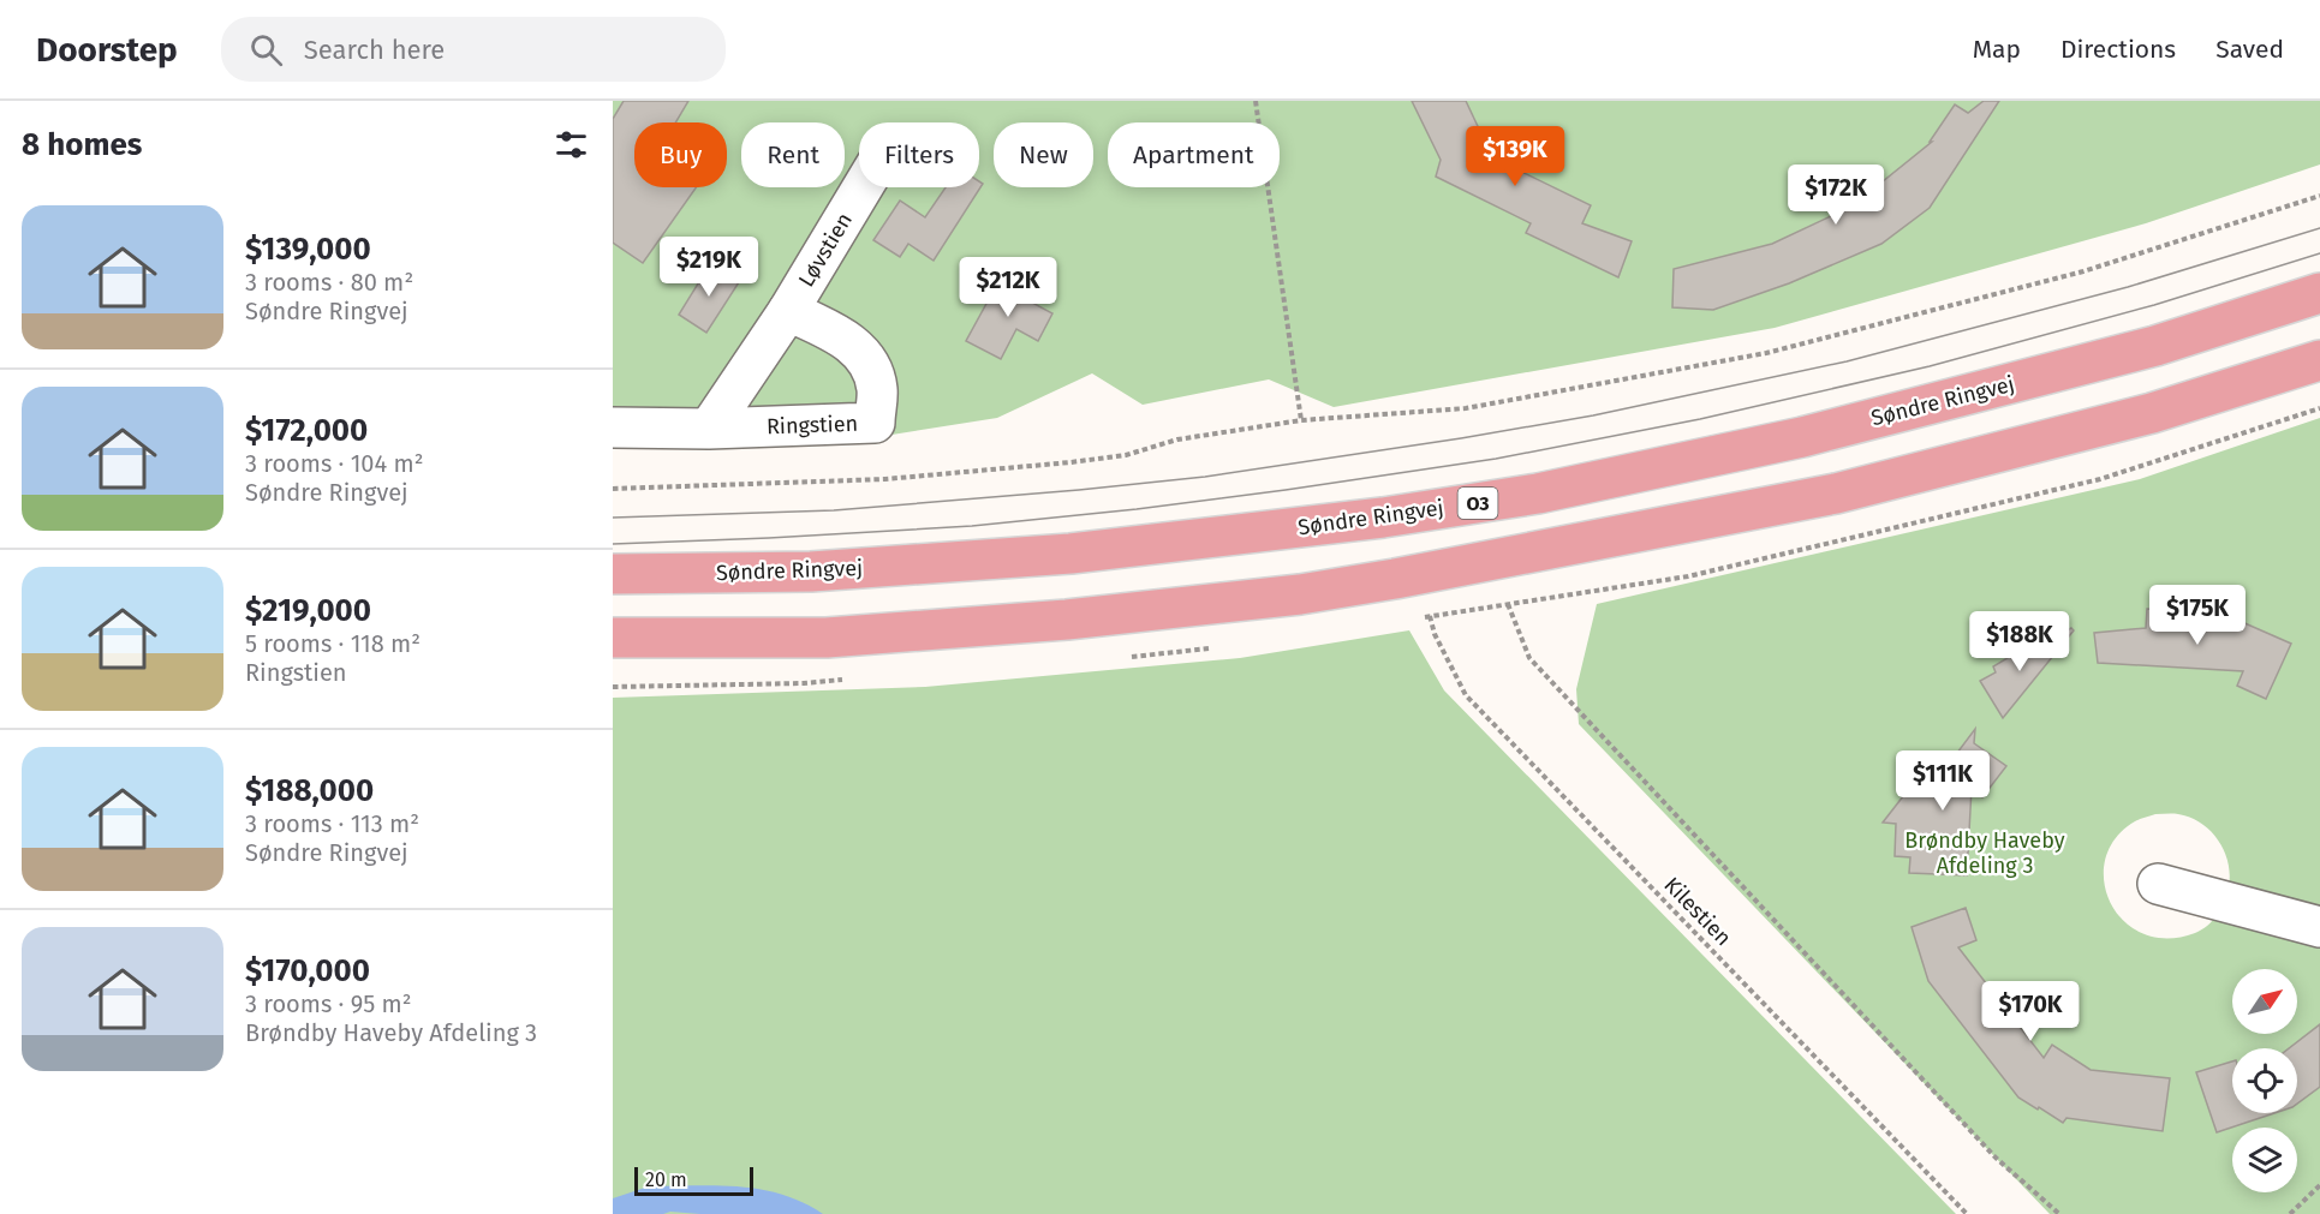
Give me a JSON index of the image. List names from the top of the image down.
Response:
{
  "streets": {
    "main road": ["Søndre Ringvej", "O3"],
    "street": ["Løvstien", "Ringstien"],
    "path": ["Kilestien"]
  },
  "crossings": [
    ["Løvstien", "Ringstien"]
  ],
  "parks": ["Brøndby Haveby Afdeling 3"],
  "scale_bar": "20 m",
  "north": "top right",
  "page": {
    "header": "Doorstep",
    "search": "Search here",
    "nav": ["Map", "Directions", "Saved"],
    "heading": "8 homes",
    "chip": [
      "Buy",
      "Rent",
      "Filters",
      "New",
      "Apartment"
    ],
    "price": [
      "$139K",
      "$172K",
      "$219K",
      "$212K",
      "$175K",
      "$188K",
      "$111K",
      "$170K"
    ],
    "list": [
      {
        "name": "$139,000",
        "note": "3 rooms · 80 m² · Søndre Ringvej"
      },
      {
        "name": "$172,000",
        "note": "3 rooms · 104 m² · Søndre Ringvej"
      },
      {
        "name": "$219,000",
        "note": "5 rooms · 118 m² · Ringstien"
      },
      {
        "name": "$188,000",
        "note": "3 rooms · 113 m² · Søndre Ringvej"
      },
      {
        "name": "$170,000",
        "note": "3 rooms · 95 m² · Brøndby Haveby Afdeling 3"
      }
    ],
    "scale": "20 m"
  }
}
